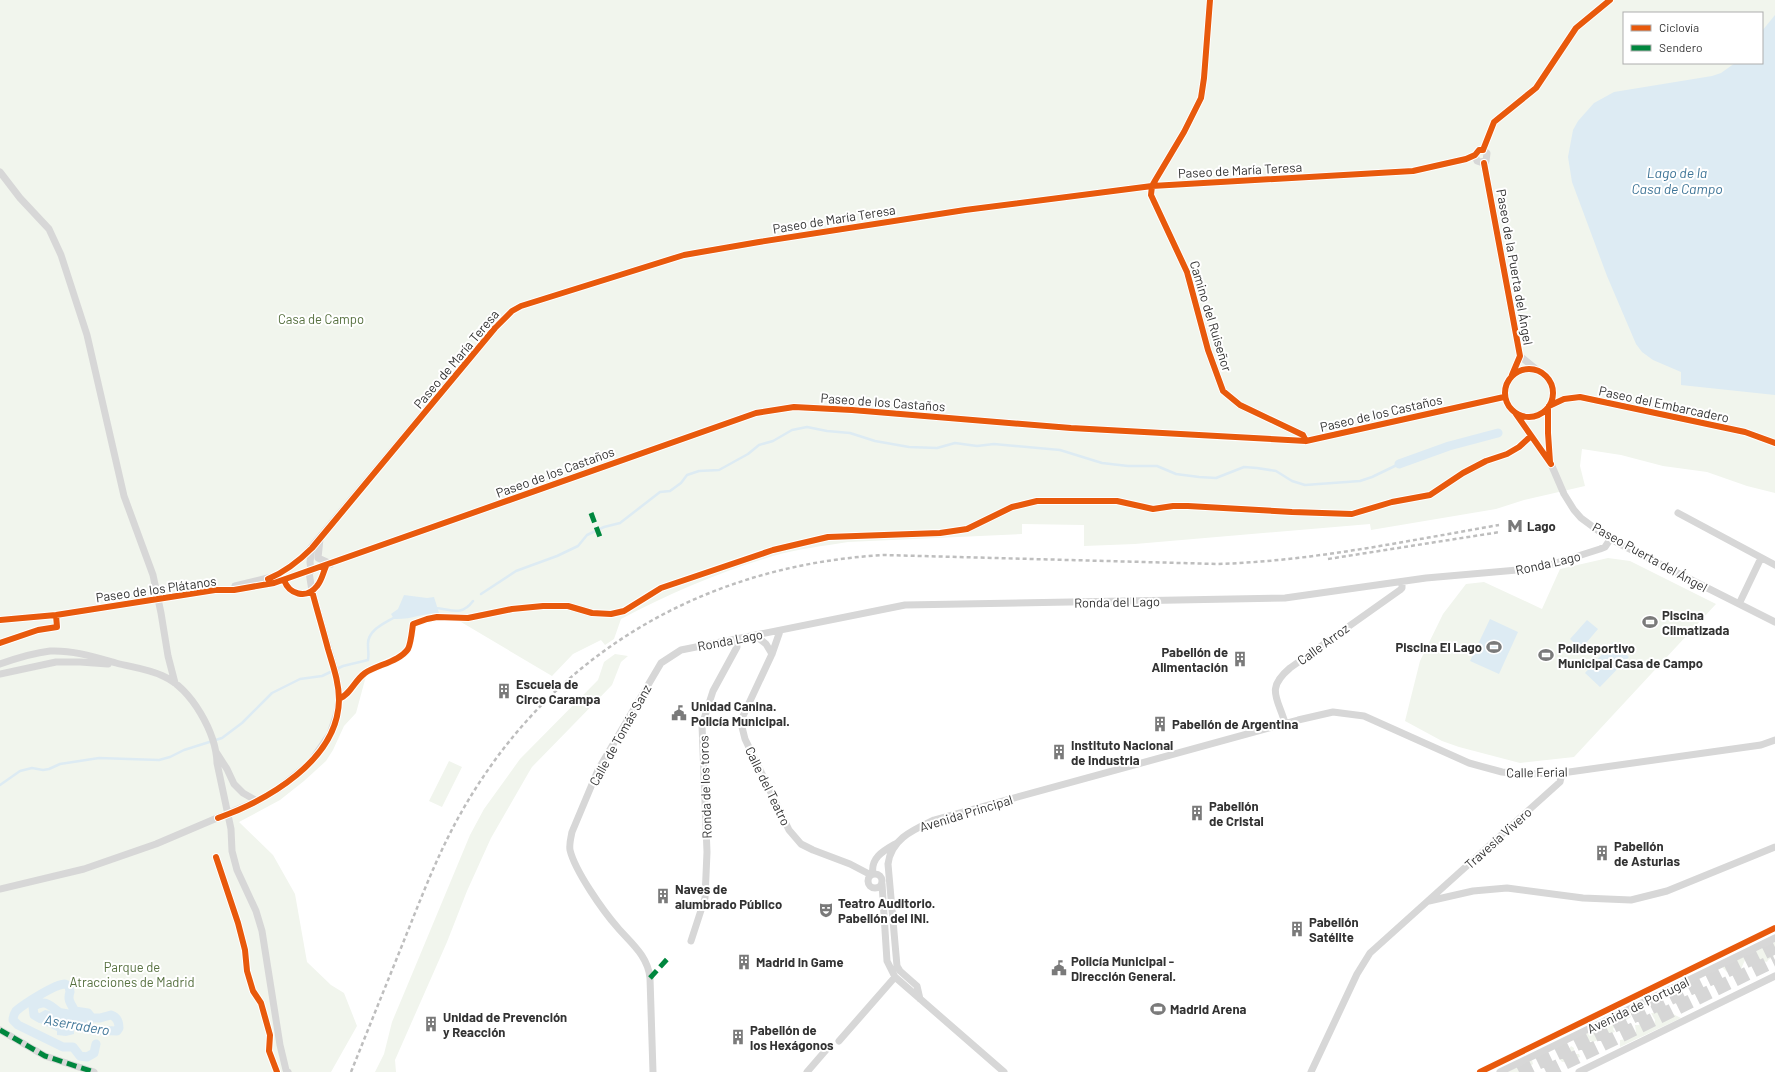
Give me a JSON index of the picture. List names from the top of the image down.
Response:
{
  "streets": {
    "street": [
      "Paseo de María Teresa",
      "Paseo de la Puerta del Ángel",
      "Camino del Ruiseñor",
      "Paseo de los Castaños",
      "Paseo del Embarcadero",
      "Paseo Puerta del Ángel",
      "Ronda Lago",
      "Paseo de los Plátanos",
      "Ronda del Lago",
      "Calle Arroz",
      "Calle de Tomás Sanz",
      "Calle Ferial",
      "Calle del Teatro",
      "Ronda de los toros",
      "Avenida Principal",
      "Travesía Vivero",
      "Avenida de Portugal"
    ]
  },
  "crossings": [
    ["Paseo de María Teresa", "Paseo de la Puerta del Ángel"],
    ["Paseo de María Teresa", "Camino del Ruiseñor"],
    ["Paseo de María Teresa", "Paseo de los Castaños"],
    ["Paseo de María Teresa", "Paseo de los Plátanos"],
    ["Paseo de la Puerta del Ángel", "Paseo de los Castaños"],
    ["Paseo de la Puerta del Ángel", "Paseo del Embarcadero"],
    ["Paseo de la Puerta del Ángel", "Paseo Puerta del Ángel"],
    ["Camino del Ruiseñor", "Paseo de los Castaños"],
    ["Paseo de los Castaños", "Paseo del Embarcadero"],
    ["Paseo de los Castaños", "Paseo Puerta del Ángel"],
    ["Paseo de los Castaños", "Paseo de los Plátanos"],
    ["Paseo del Embarcadero", "Paseo Puerta del Ángel"],
    ["Paseo Puerta del Ángel", "Ronda Lago"],
    ["Ronda Lago", "Ronda del Lago"],
    ["Ronda Lago", "Calle de Tomás Sanz"],
    ["Ronda Lago", "Calle del Teatro"],
    ["Ronda Lago", "Ronda de los toros"],
    ["Ronda del Lago", "Calle Arroz"],
    ["Ronda del Lago", "Calle del Teatro"],
    ["Calle Arroz", "Calle Ferial"],
    ["Calle Arroz", "Avenida Principal"],
    ["Calle Ferial", "Avenida Principal"],
    ["Calle Ferial", "Travesía Vivero"]
  ],
  "water": ["Lago de la Casa de Campo", "Aserradero"],
  "parks": ["Casa de Campo", "Parque de Atracciones de Madrid"],
  "places": {
    "metro station": ["Lago"],
    "sports": [
      "Piscina Climatizada",
      "Piscina El Lago",
      "Polideportivo Municipal Casa de Campo",
      "Madrid Arena"
    ],
    "building": [
      "Pabellón de Alimentación",
      "Escuela de Circo Carampa",
      "Pabellón de Argentina",
      "Instituto Nacional de Industria",
      "Pabellón de Cristal",
      "Pabellón de Asturias",
      "Naves de alumbrado Público",
      "Pabellón Satélite",
      "Madrid in Game",
      "Unidad de Prevención y Reacción",
      "Pabellón de los Hexágonos"
    ],
    "public building": ["Unidad Canina. Policía Municipal.", "Policía Municipal - Dirección General."],
    "theatre": ["Teatro Auditorio. Pabellón del INI."]
  },
  "legend": ["Ciclovía", "Sendero"]
}
